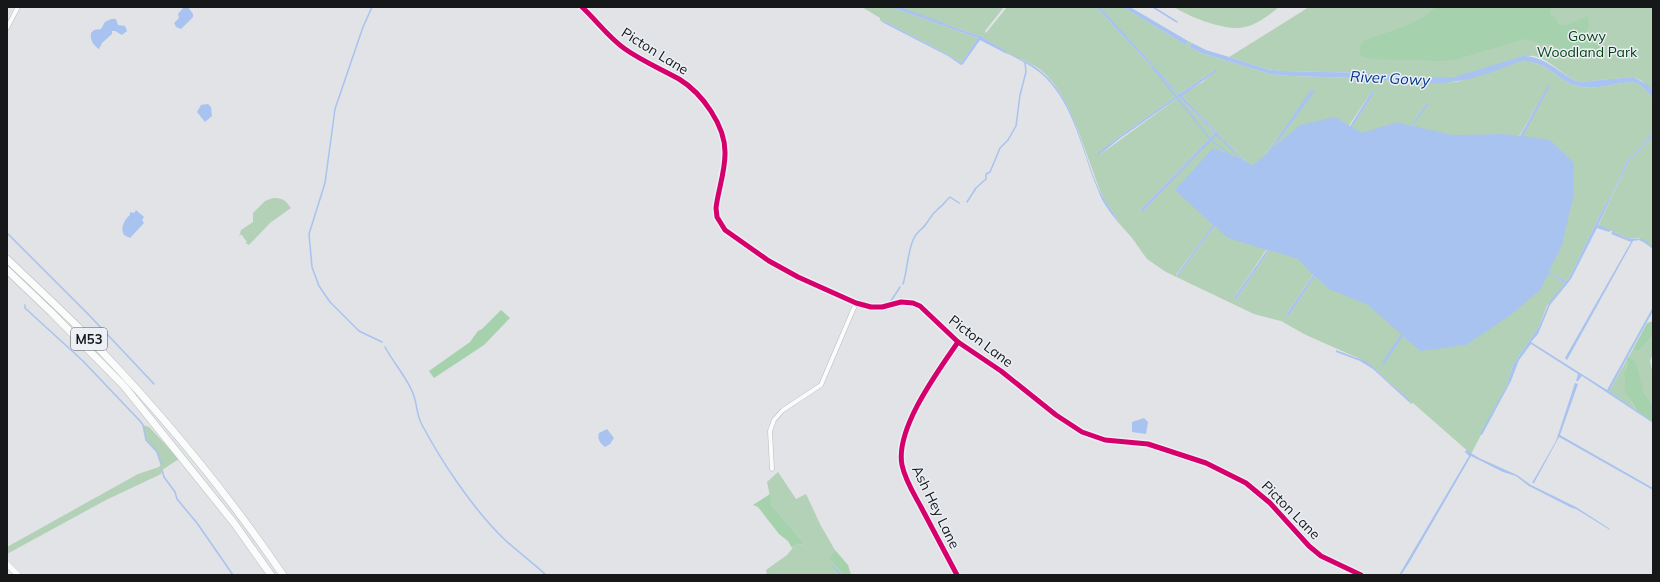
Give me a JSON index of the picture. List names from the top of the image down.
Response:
{
  "streets": {
    "highway": ["M53"],
    "street": ["Picton Lane", "Ash Hey Lane"]
  },
  "crossings": [
    ["Picton Lane", "Ash Hey Lane"]
  ],
  "water": ["River Gowy"],
  "parks": ["Gowy Woodland Park"]
}
